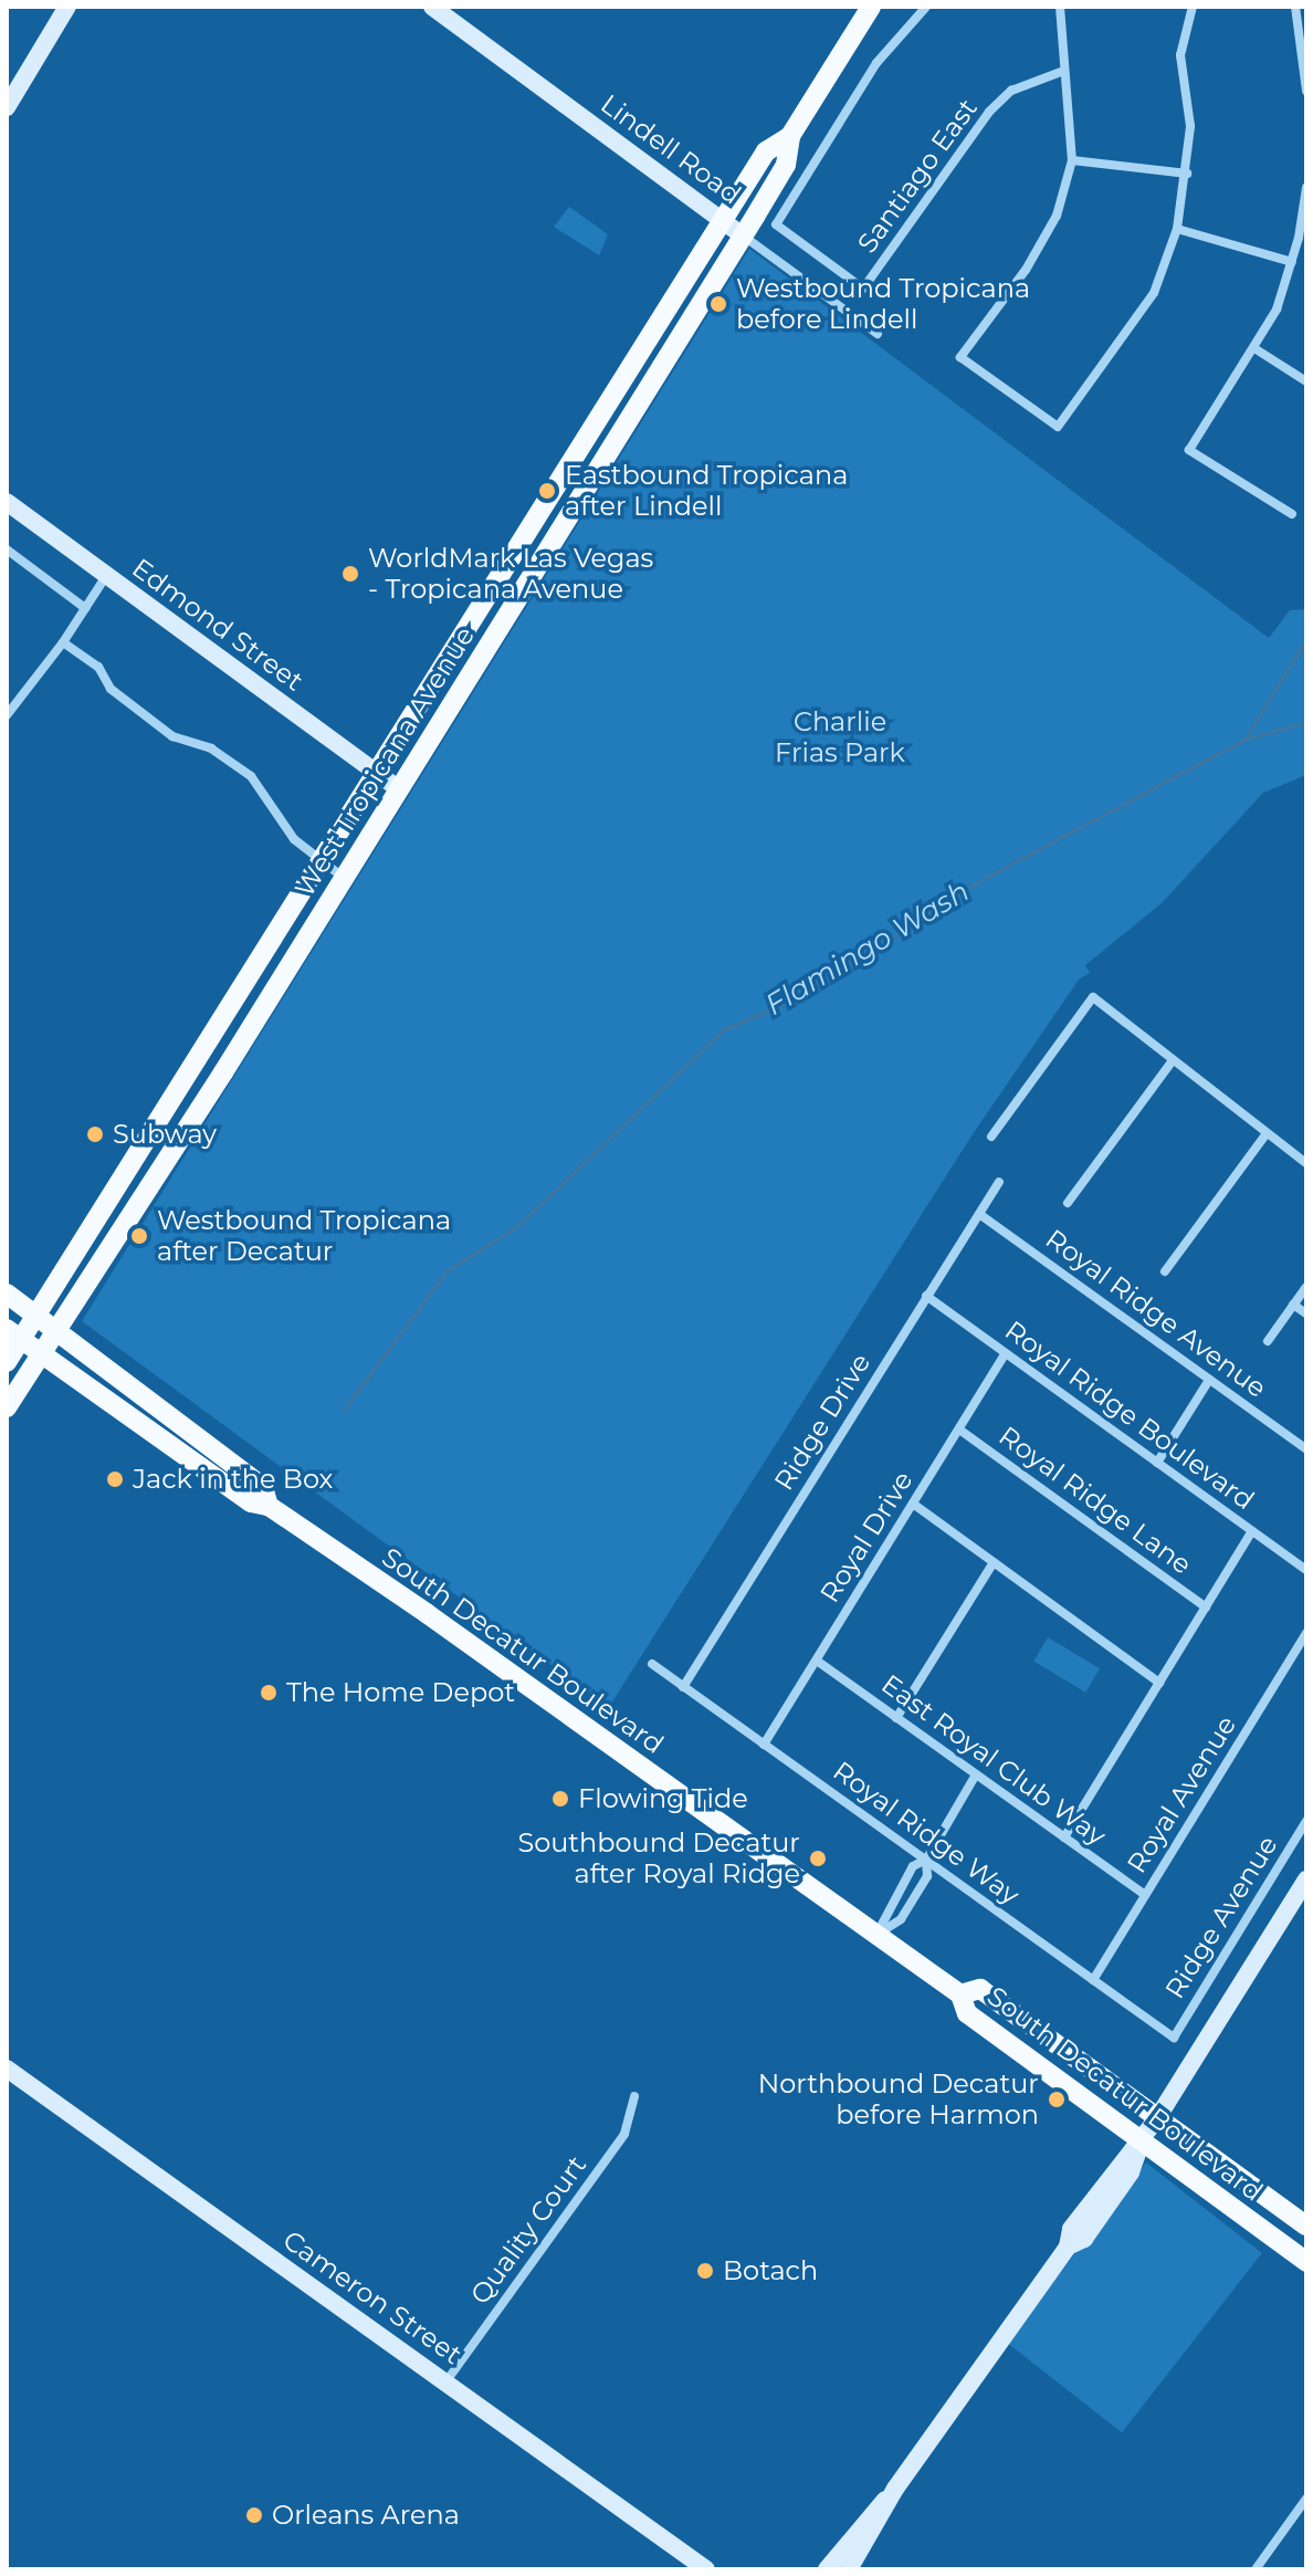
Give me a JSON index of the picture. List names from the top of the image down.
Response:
{
  "streets": {
    "main road": ["West Tropicana Avenue", "South Decatur Boulevard"],
    "street": [
      "Lindell Road",
      "Santiago East",
      "Edmond Street",
      "Royal Ridge Avenue",
      "Royal Ridge Boulevard",
      "Ridge Drive",
      "Royal Ridge Lane",
      "Royal Drive",
      "East Royal Club Way",
      "Royal Avenue",
      "Royal Ridge Way",
      "Ridge Avenue",
      "Quality Court",
      "Cameron Street"
    ]
  },
  "crossings": [
    ["Lindell Road", "West Tropicana Avenue"],
    ["Edmond Street", "West Tropicana Avenue"],
    ["West Tropicana Avenue", "South Decatur Boulevard"],
    ["Royal Ridge Avenue", "Ridge Drive"],
    ["Royal Ridge Boulevard", "Ridge Drive"],
    ["Royal Ridge Boulevard", "Royal Drive"],
    ["Ridge Drive", "Royal Ridge Way"],
    ["Royal Ridge Lane", "Royal Drive"],
    ["Royal Drive", "East Royal Club Way"],
    ["Royal Drive", "Royal Ridge Way"],
    ["East Royal Club Way", "Royal Avenue"],
    ["Royal Avenue", "Royal Ridge Way"],
    ["Royal Ridge Way", "Ridge Avenue"],
    ["Quality Court", "Cameron Street"]
  ],
  "water": ["Flamingo Wash"],
  "parks": ["Charlie Frias Park"],
  "places": [
    "Westbound Tropicana before Lindell",
    "Eastbound Tropicana after Lindell",
    "WorldMark Las Vegas - Tropicana Avenue",
    "Subway",
    "Westbound Tropicana after Decatur",
    "Jack in the Box",
    "The Home Depot",
    "Flowing Tide",
    "Southbound Decatur after Royal Ridge",
    "Northbound Decatur before Harmon",
    "Botach",
    "Orleans Arena"
  ]
}
